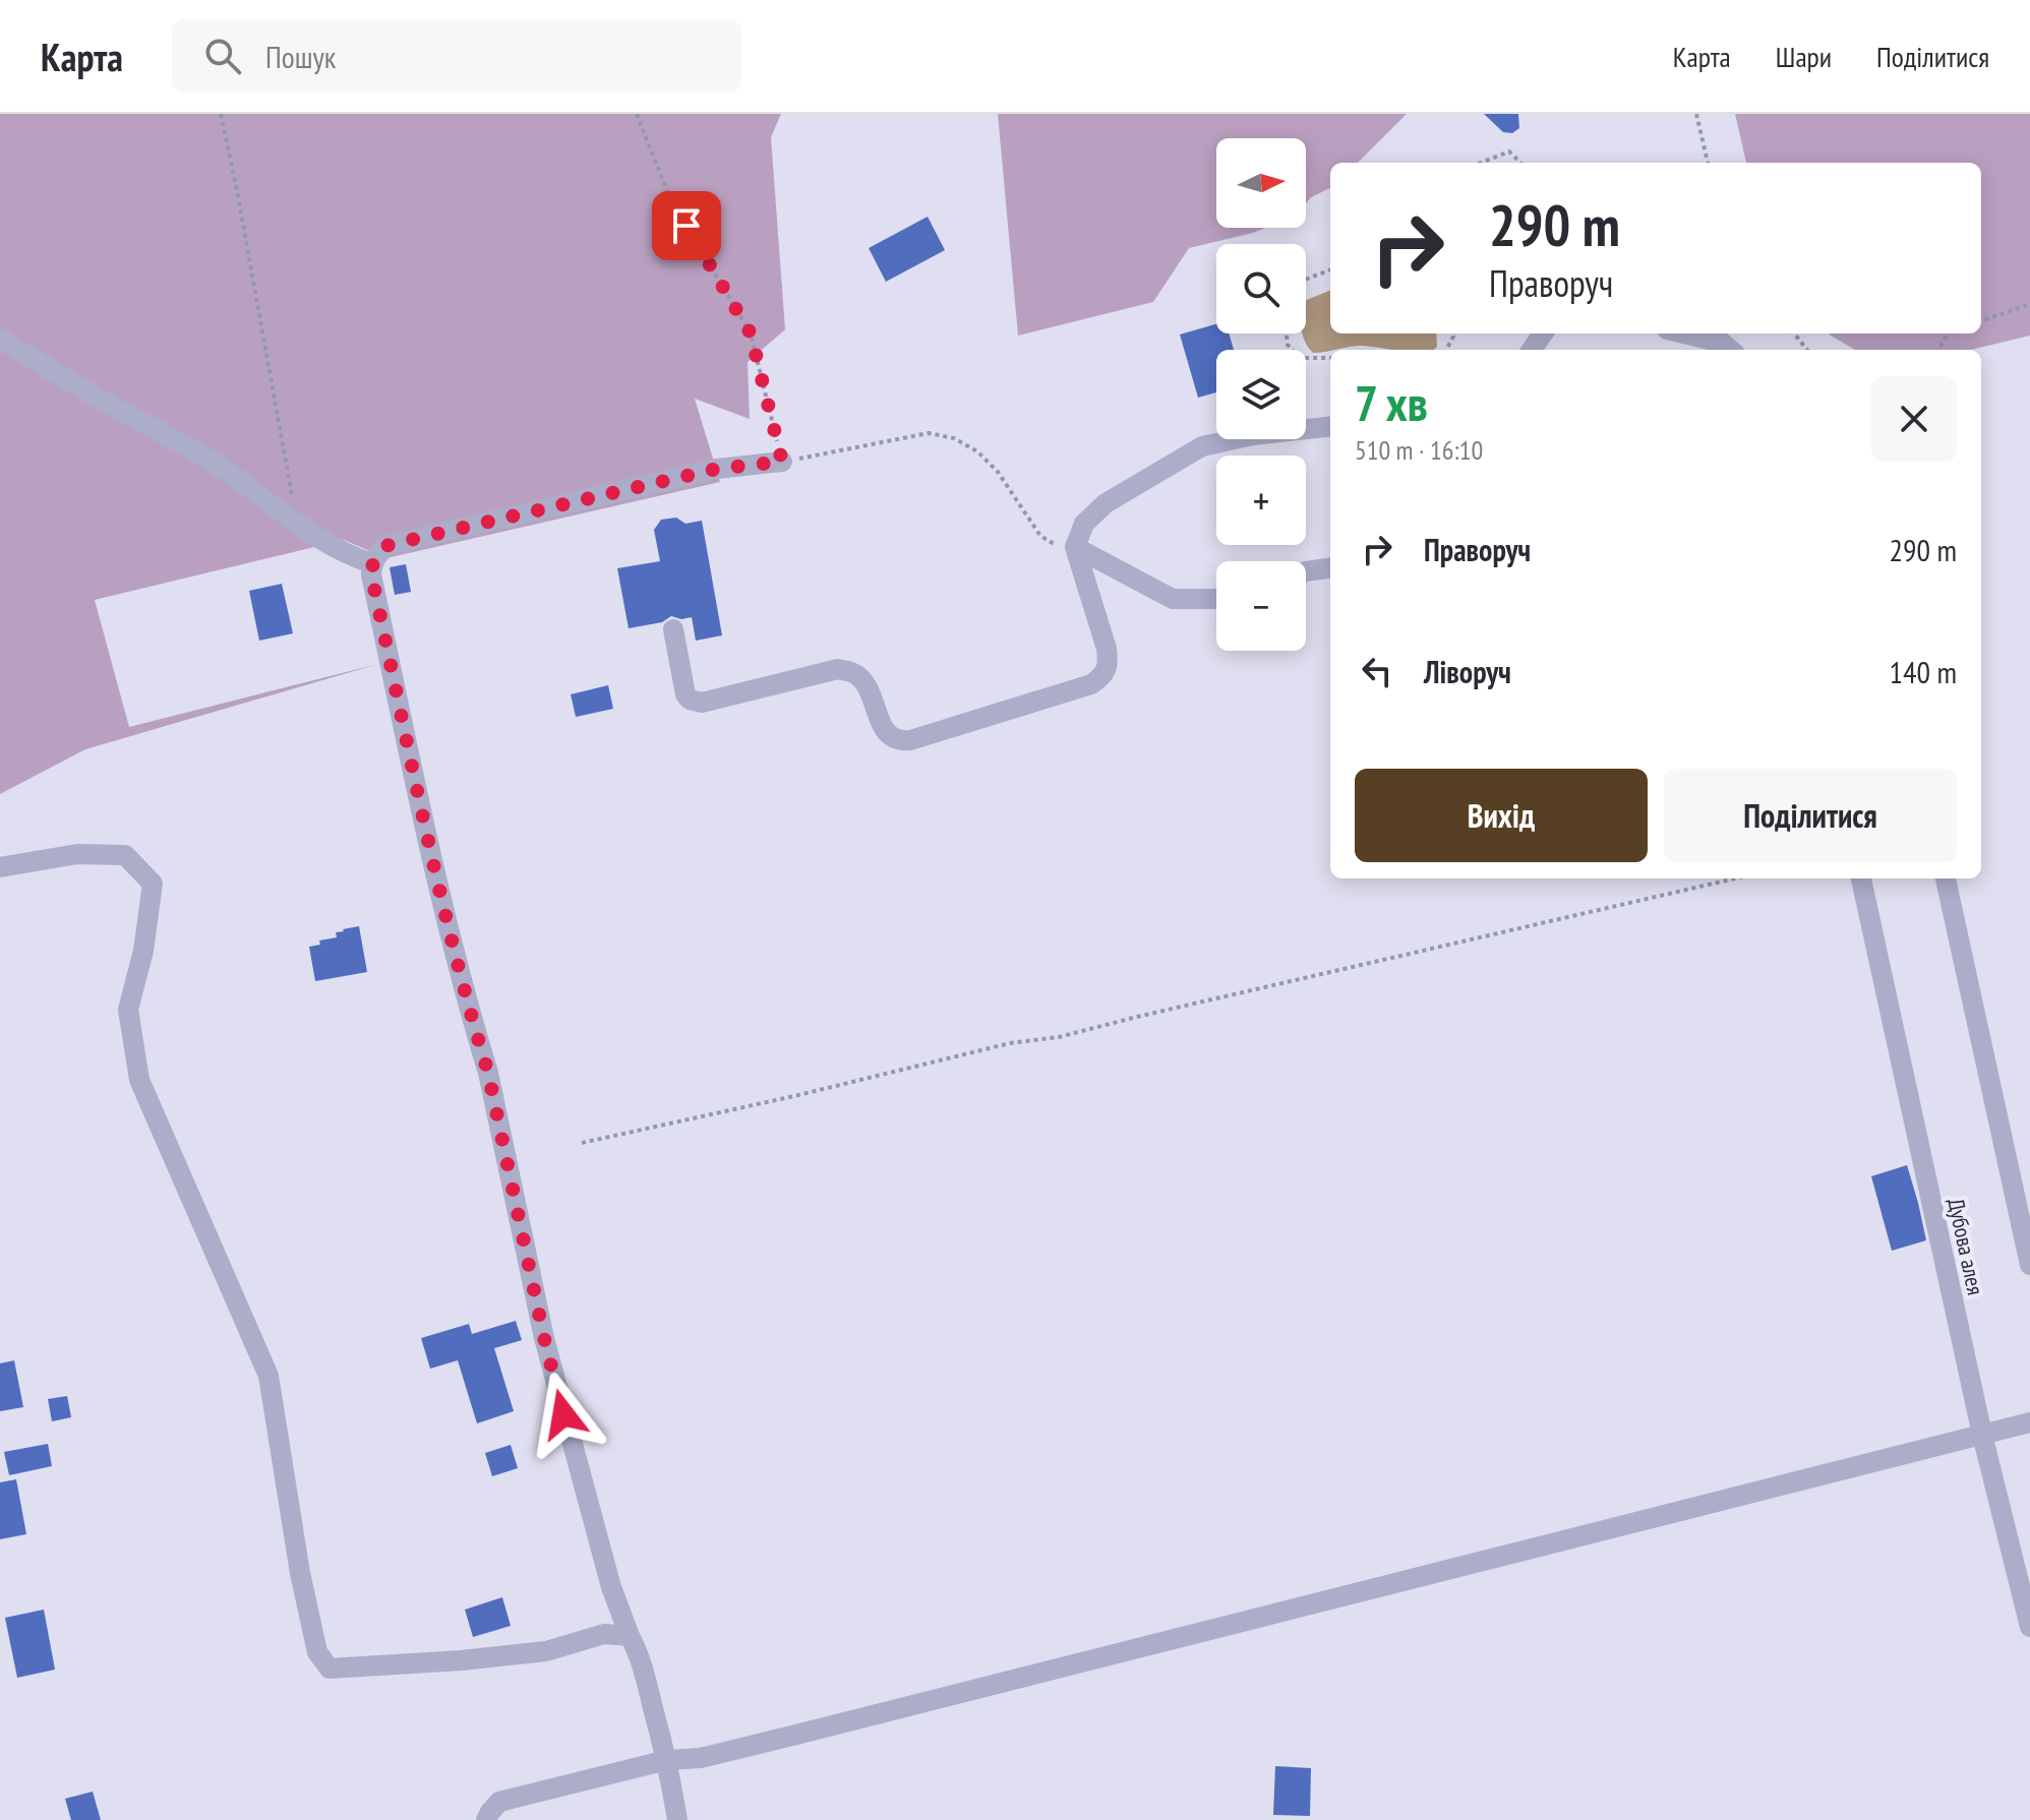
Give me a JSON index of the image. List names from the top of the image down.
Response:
{
  "streets": {
    "street": ["Дубова алея"]
  },
  "north": "right",
  "page": {
    "header": "Карта",
    "search": "Пошук",
    "nav": ["Карта", "Шари", "Поділитися"],
    "map_buttons": ["+", "−"],
    "turn": ["290 m", "Праворуч"],
    "heading": ["7 хв", "510 m · 16:10"],
    "list": [
      {
        "name": "Праворуч",
        "value": "290 m"
      },
      {
        "name": "Ліворуч",
        "value": "140 m"
      }
    ],
    "buttons": ["Вихід", "Поділитися"]
  }
}
